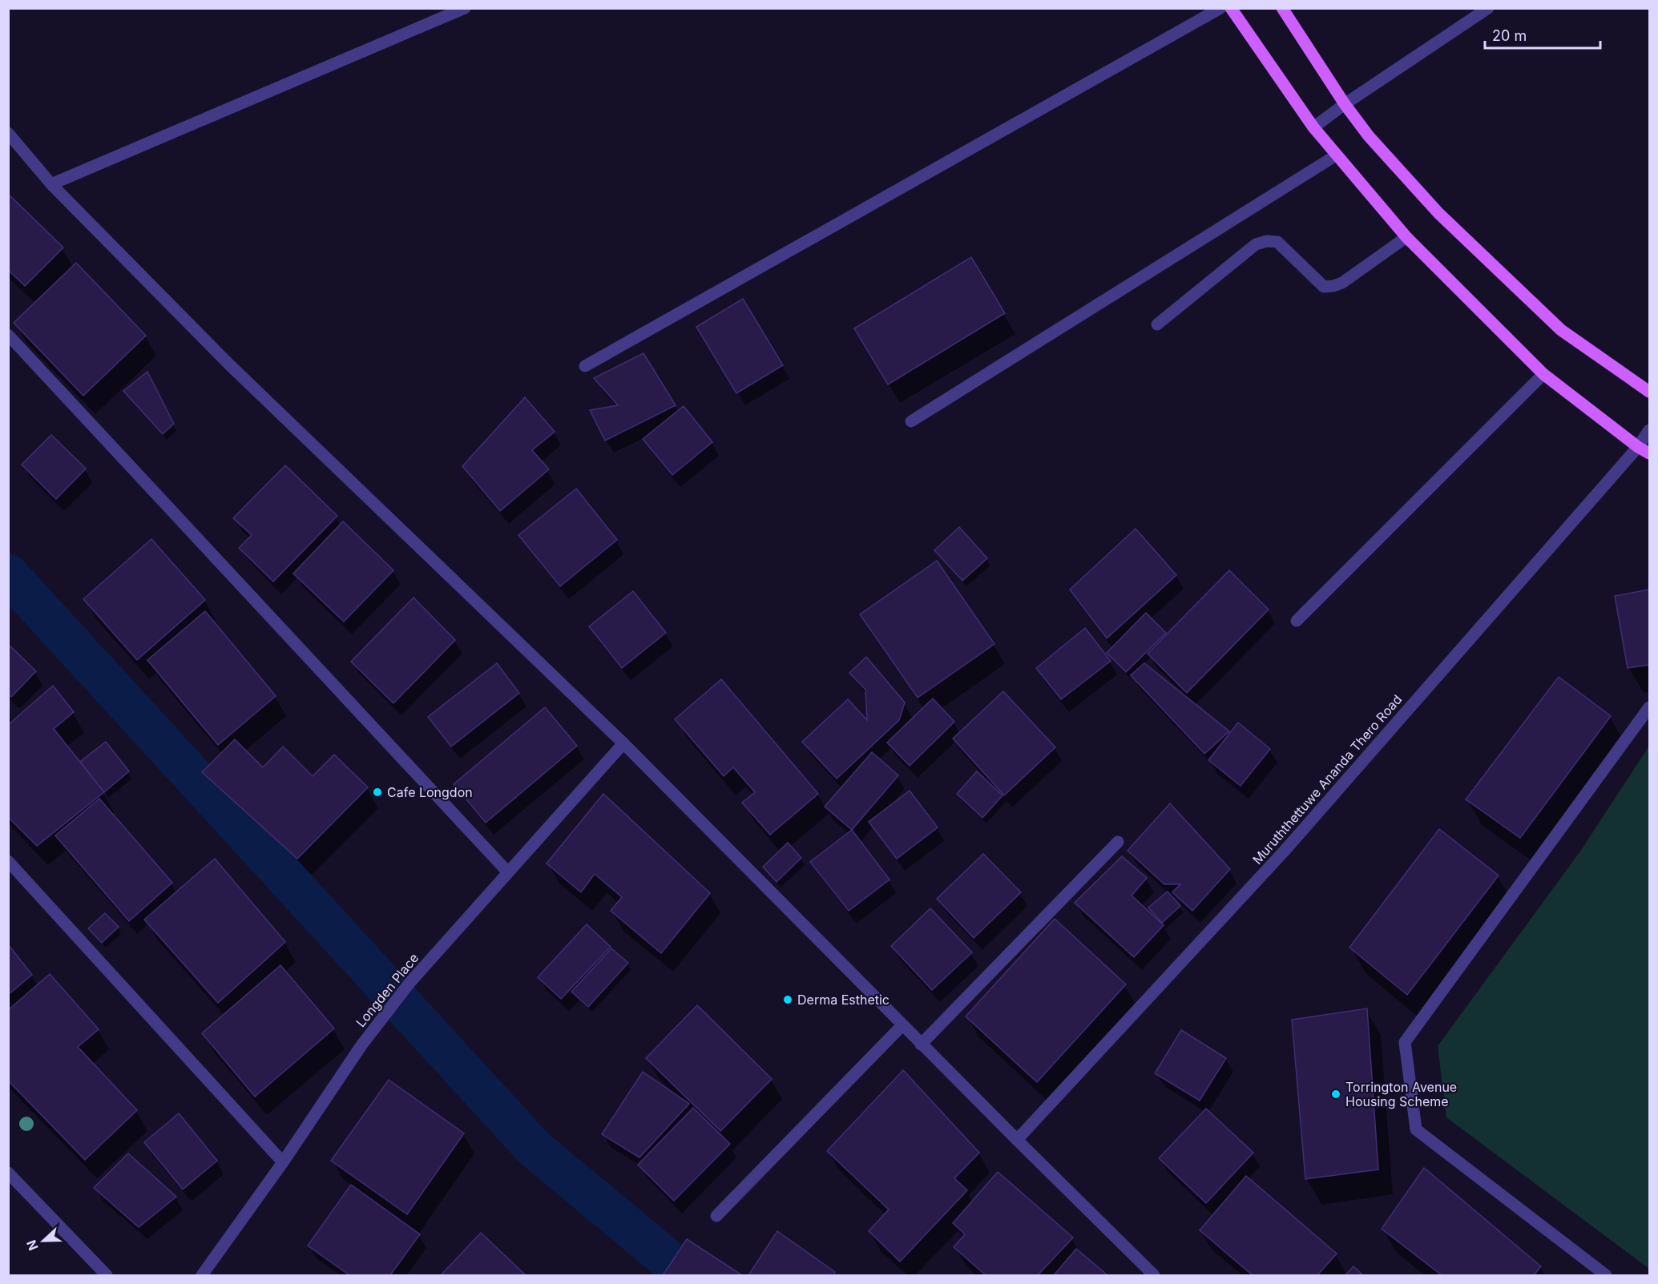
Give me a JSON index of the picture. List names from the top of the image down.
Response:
{
  "streets": {
    "street": ["Muruththettuwe Ananda Thero Road", "Longden Place"]
  },
  "places": ["Cafe Longdon", "Derma Esthetic", "Torrington Avenue Housing Scheme"],
  "scale_bar": "20 m",
  "north": "left"
}
